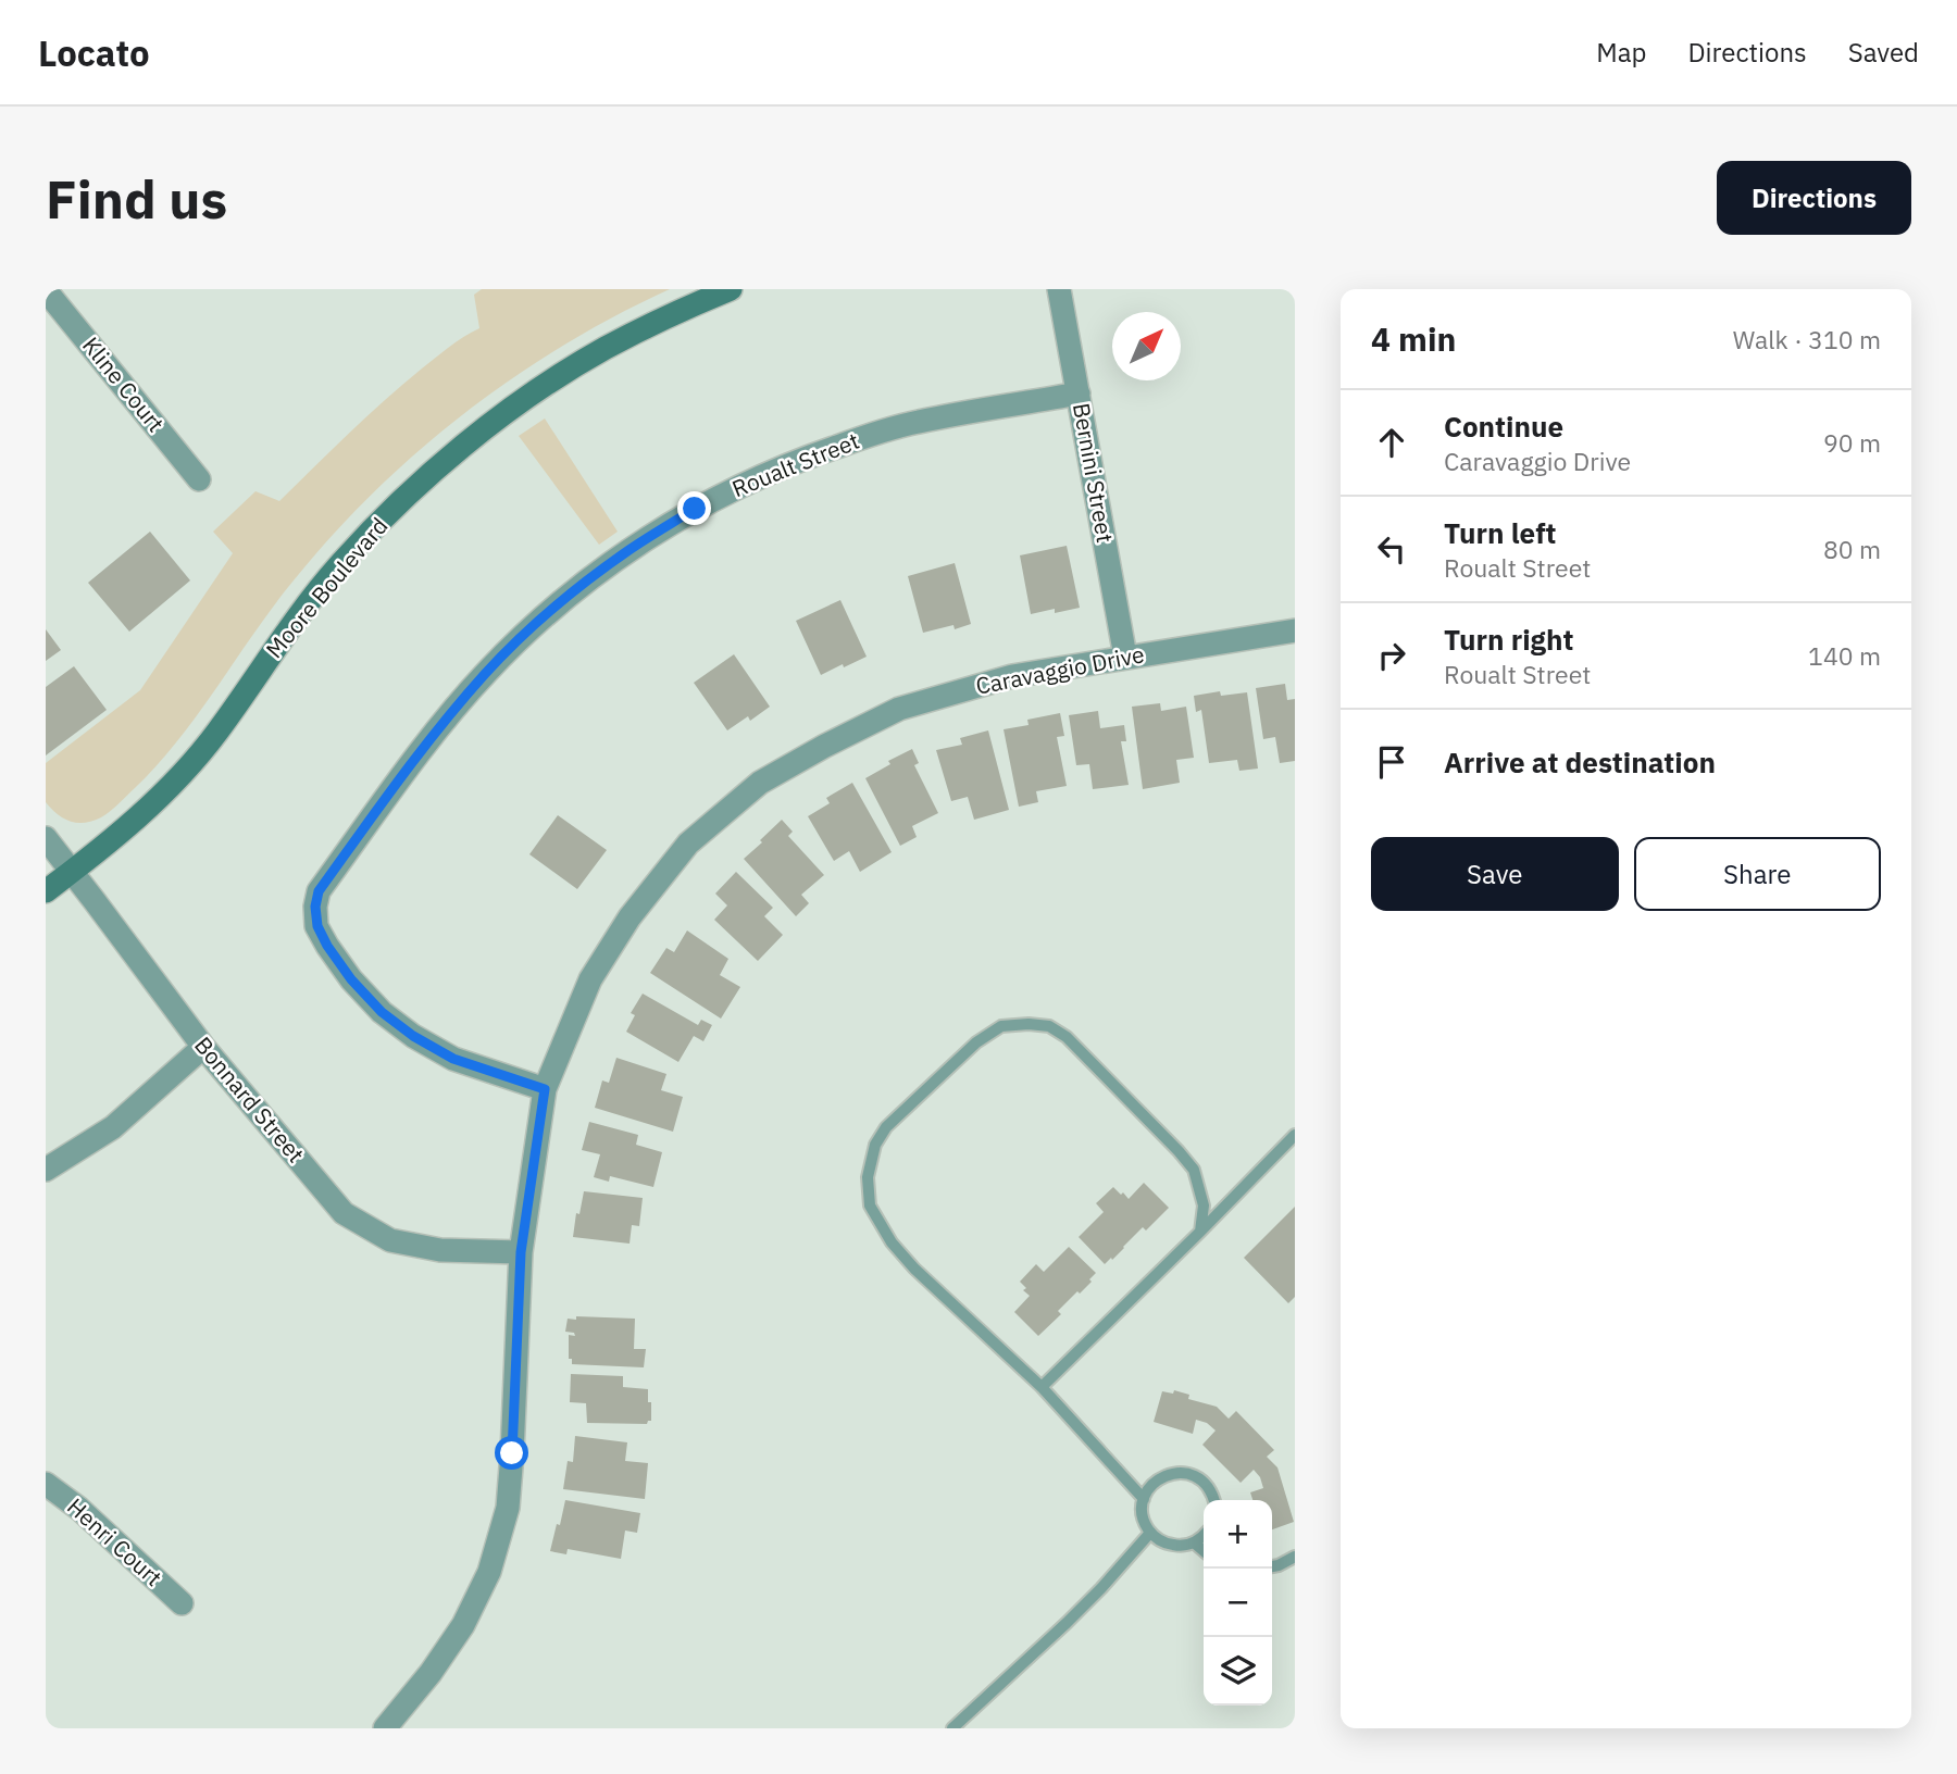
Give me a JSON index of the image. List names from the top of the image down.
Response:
{
  "streets": {
    "street": [
      "Kline Court",
      "Roualt Street",
      "Bernini Street",
      "Moore Boulevard",
      "Caravaggio Drive",
      "Bonnard Street",
      "Henri Court"
    ]
  },
  "crossings": [
    ["Roualt Street", "Bernini Street"],
    ["Roualt Street", "Caravaggio Drive"],
    ["Bernini Street", "Caravaggio Drive"],
    ["Moore Boulevard", "Bonnard Street"],
    ["Caravaggio Drive", "Bonnard Street"]
  ],
  "north": "top right",
  "page": {
    "header": "Locato",
    "nav": ["Map", "Directions", "Saved"],
    "buttons": [
      "Directions",
      ["Save", "Share"]
    ],
    "title": "Find us",
    "heading": ["4 min", "Walk · 310 m"],
    "list": [
      ["Continue", "Caravaggio Drive", "90 m"],
      ["Turn left", "Roualt Street", "80 m"],
      ["Turn right", "Roualt Street", "140 m"],
      "Arrive at destination"
    ],
    "map_buttons": ["+", "−"]
  }
}
